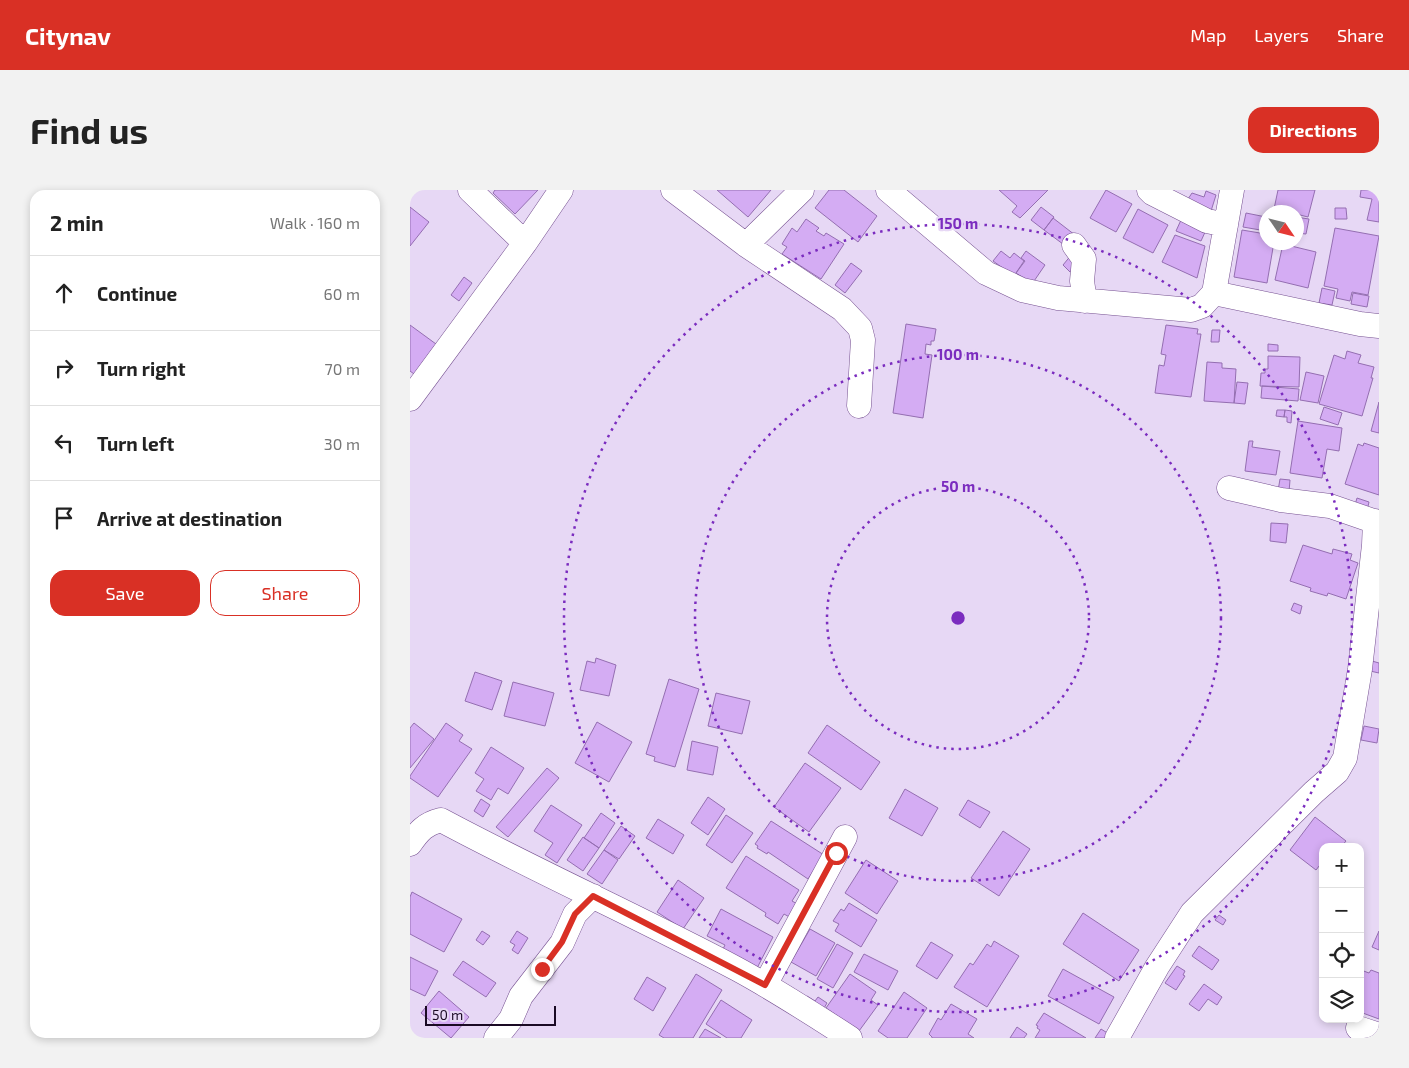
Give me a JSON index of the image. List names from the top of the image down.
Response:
{
  "scale_bar": "50 m",
  "north": "bottom right",
  "page": {
    "header": "Citynav",
    "nav": ["Map", "Layers", "Share"],
    "buttons": [
      "Directions",
      ["Save", "Share"]
    ],
    "title": "Find us",
    "heading": ["2 min", "Walk · 160 m"],
    "list": [
      ["Continue", "60 m"],
      ["Turn right", "70 m"],
      ["Turn left", "30 m"],
      "Arrive at destination"
    ],
    "map_buttons": ["+", "−"],
    "scale": "50 m"
  },
  "rings": ["150 m", "100 m", "50 m"]
}
